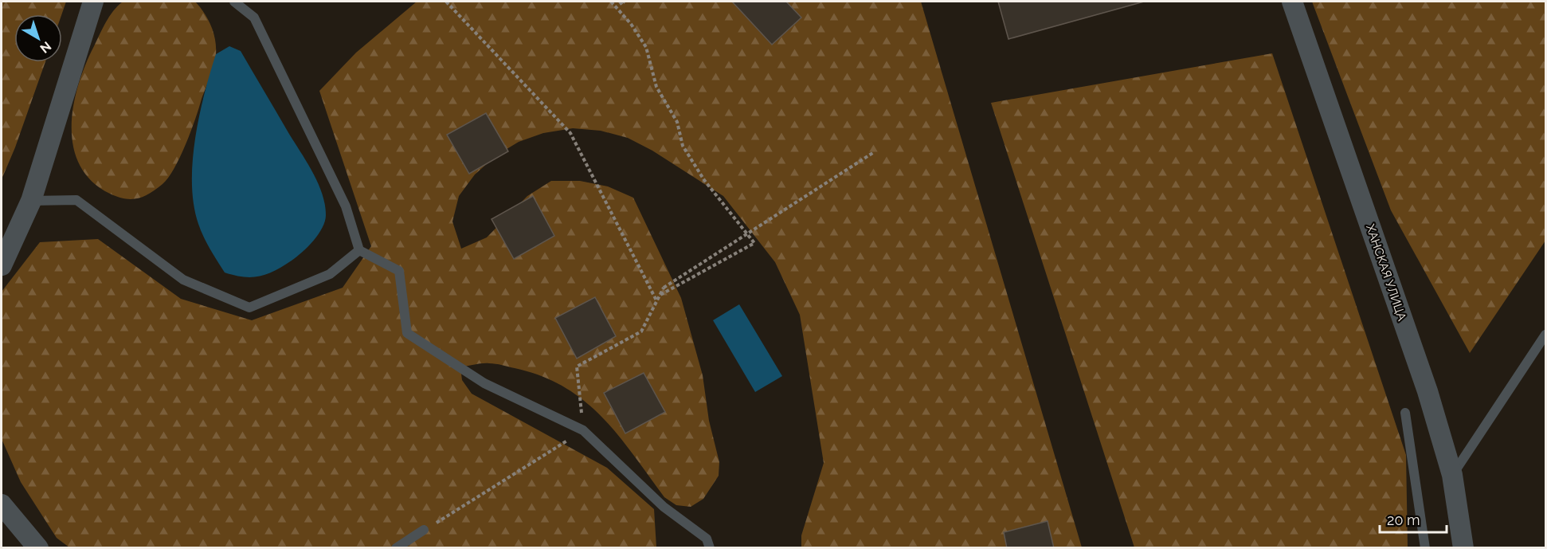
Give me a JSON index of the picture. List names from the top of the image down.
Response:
{
  "streets": {
    "street": ["ХАНСКАЯ УЛИЦА"]
  },
  "scale_bar": "20 m",
  "north": "bottom right"
}
